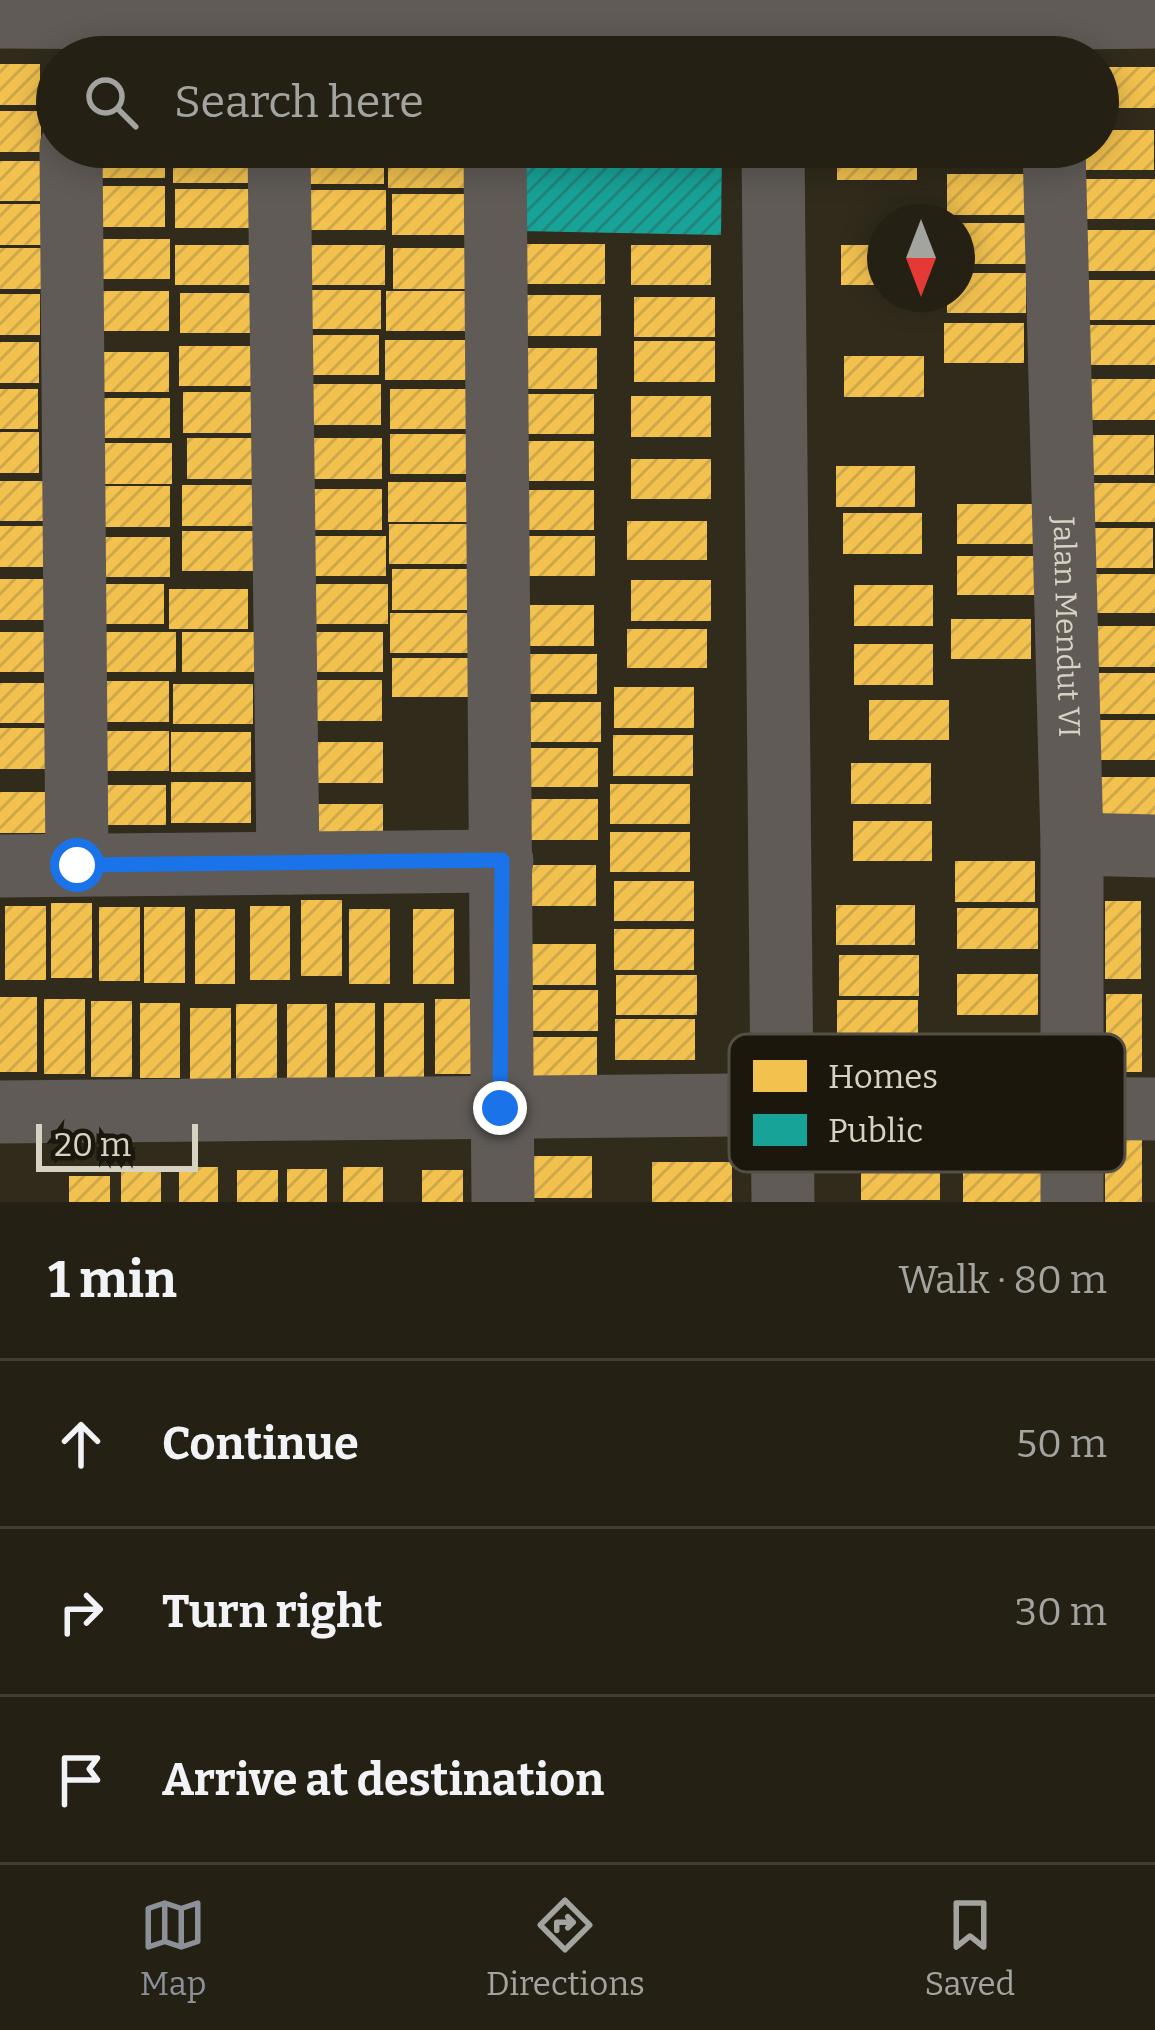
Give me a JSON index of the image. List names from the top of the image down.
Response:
{
  "streets": {
    "street": ["Jalan Mendut VI"]
  },
  "legend": ["Homes", "Public"],
  "scale_bar": "20 m",
  "north": "bottom",
  "page": {
    "search": "Search here",
    "scale": "20 m",
    "heading": ["1 min", "Walk · 80 m"],
    "list": [
      ["Continue", "50 m"],
      ["Turn right", "30 m"],
      "Arrive at destination"
    ],
    "nav": ["Map", "Directions", "Saved"]
  }
}
